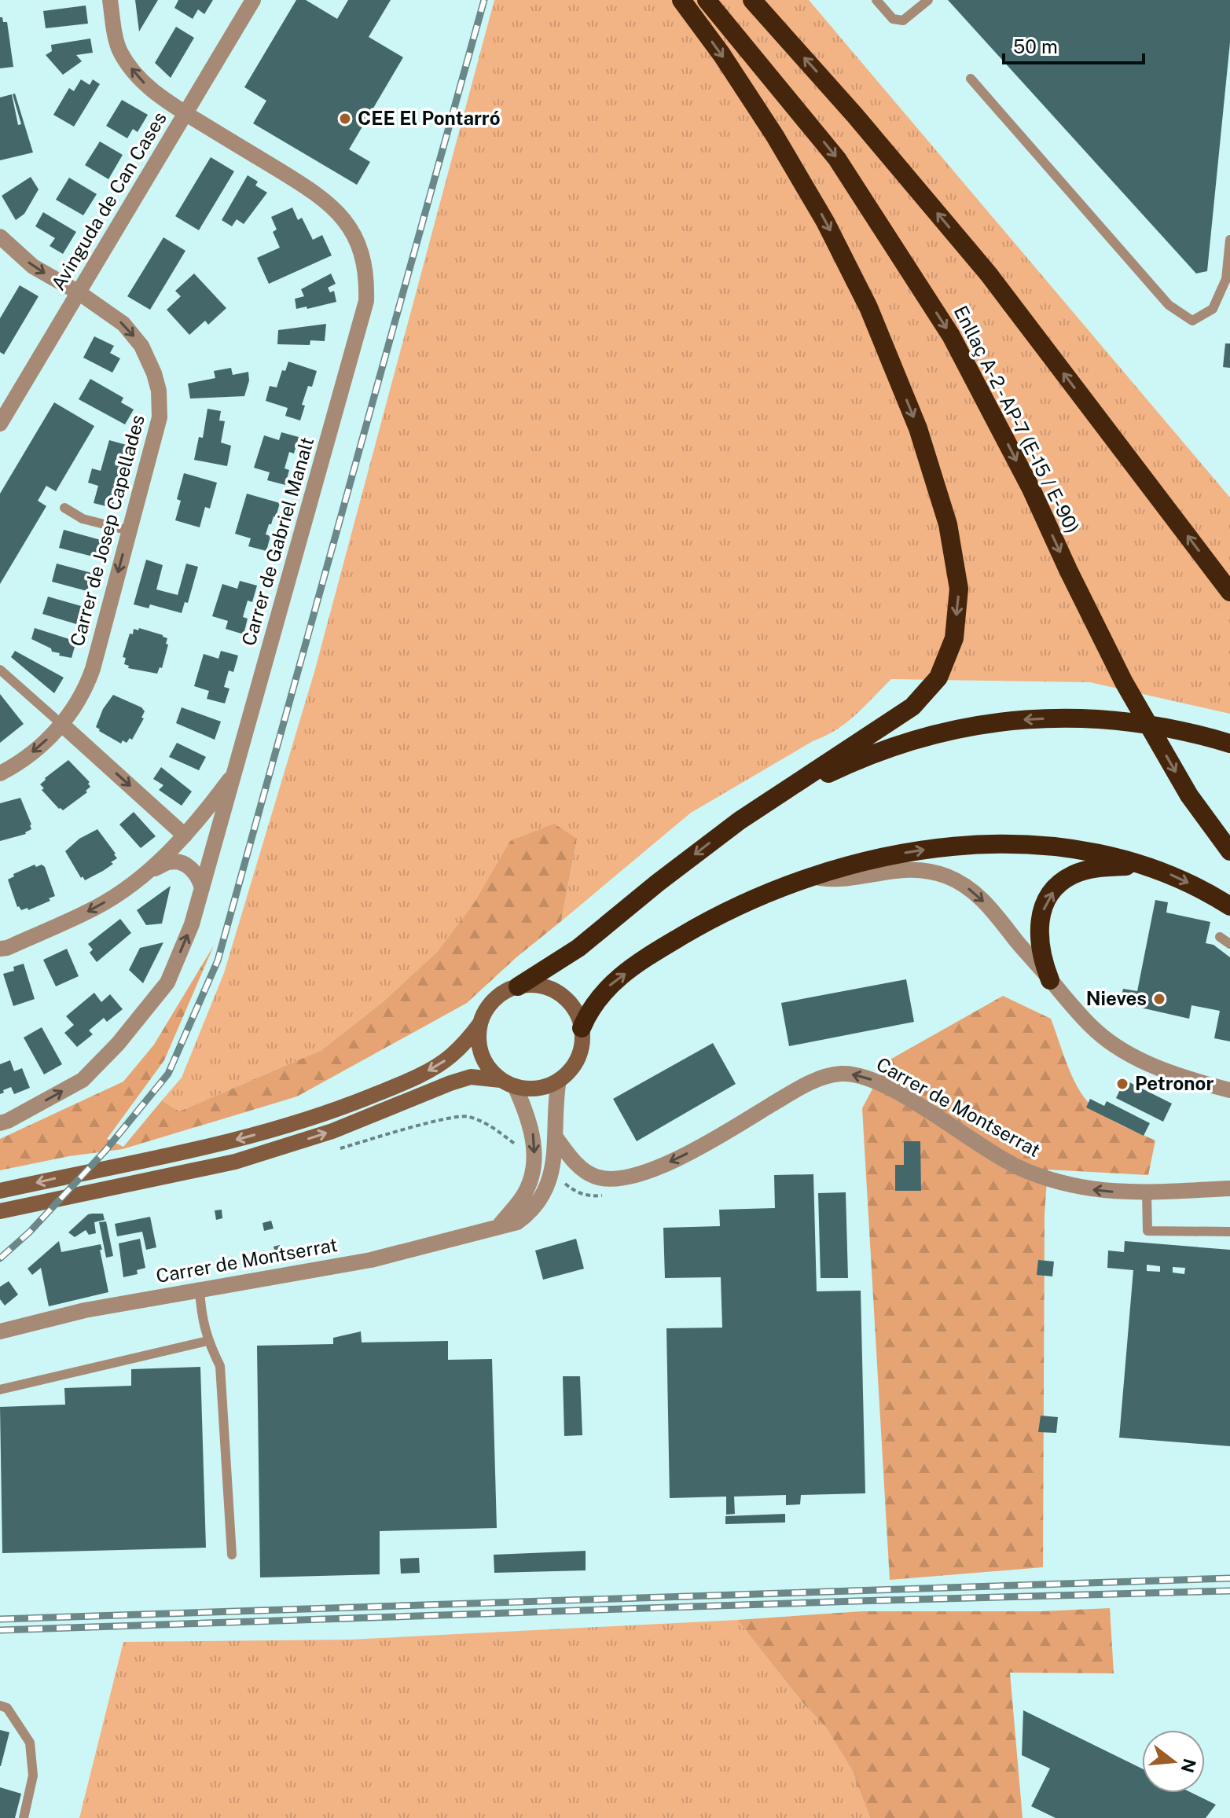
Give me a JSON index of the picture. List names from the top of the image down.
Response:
{
  "streets": {
    "highway": ["Enllaç A-2 - AP-7 (E-15 / E-90)"],
    "street": [
      "Avinguda de Can Cases",
      "Carrer de Josep Capellades",
      "Carrer de Gabriel Manalt",
      "Carrer de Montserrat"
    ]
  },
  "crossings": [
    ["Avinguda de Can Cases", "Carrer de Josep Capellades"],
    ["Avinguda de Can Cases", "Carrer de Gabriel Manalt"]
  ],
  "one_way": ["Carrer de Josep Capellades", "Carrer de Montserrat"],
  "places": ["CEE El Pontarró", "Nieves", "Petronor"],
  "scale_bar": "50 m",
  "north": "right"
}
